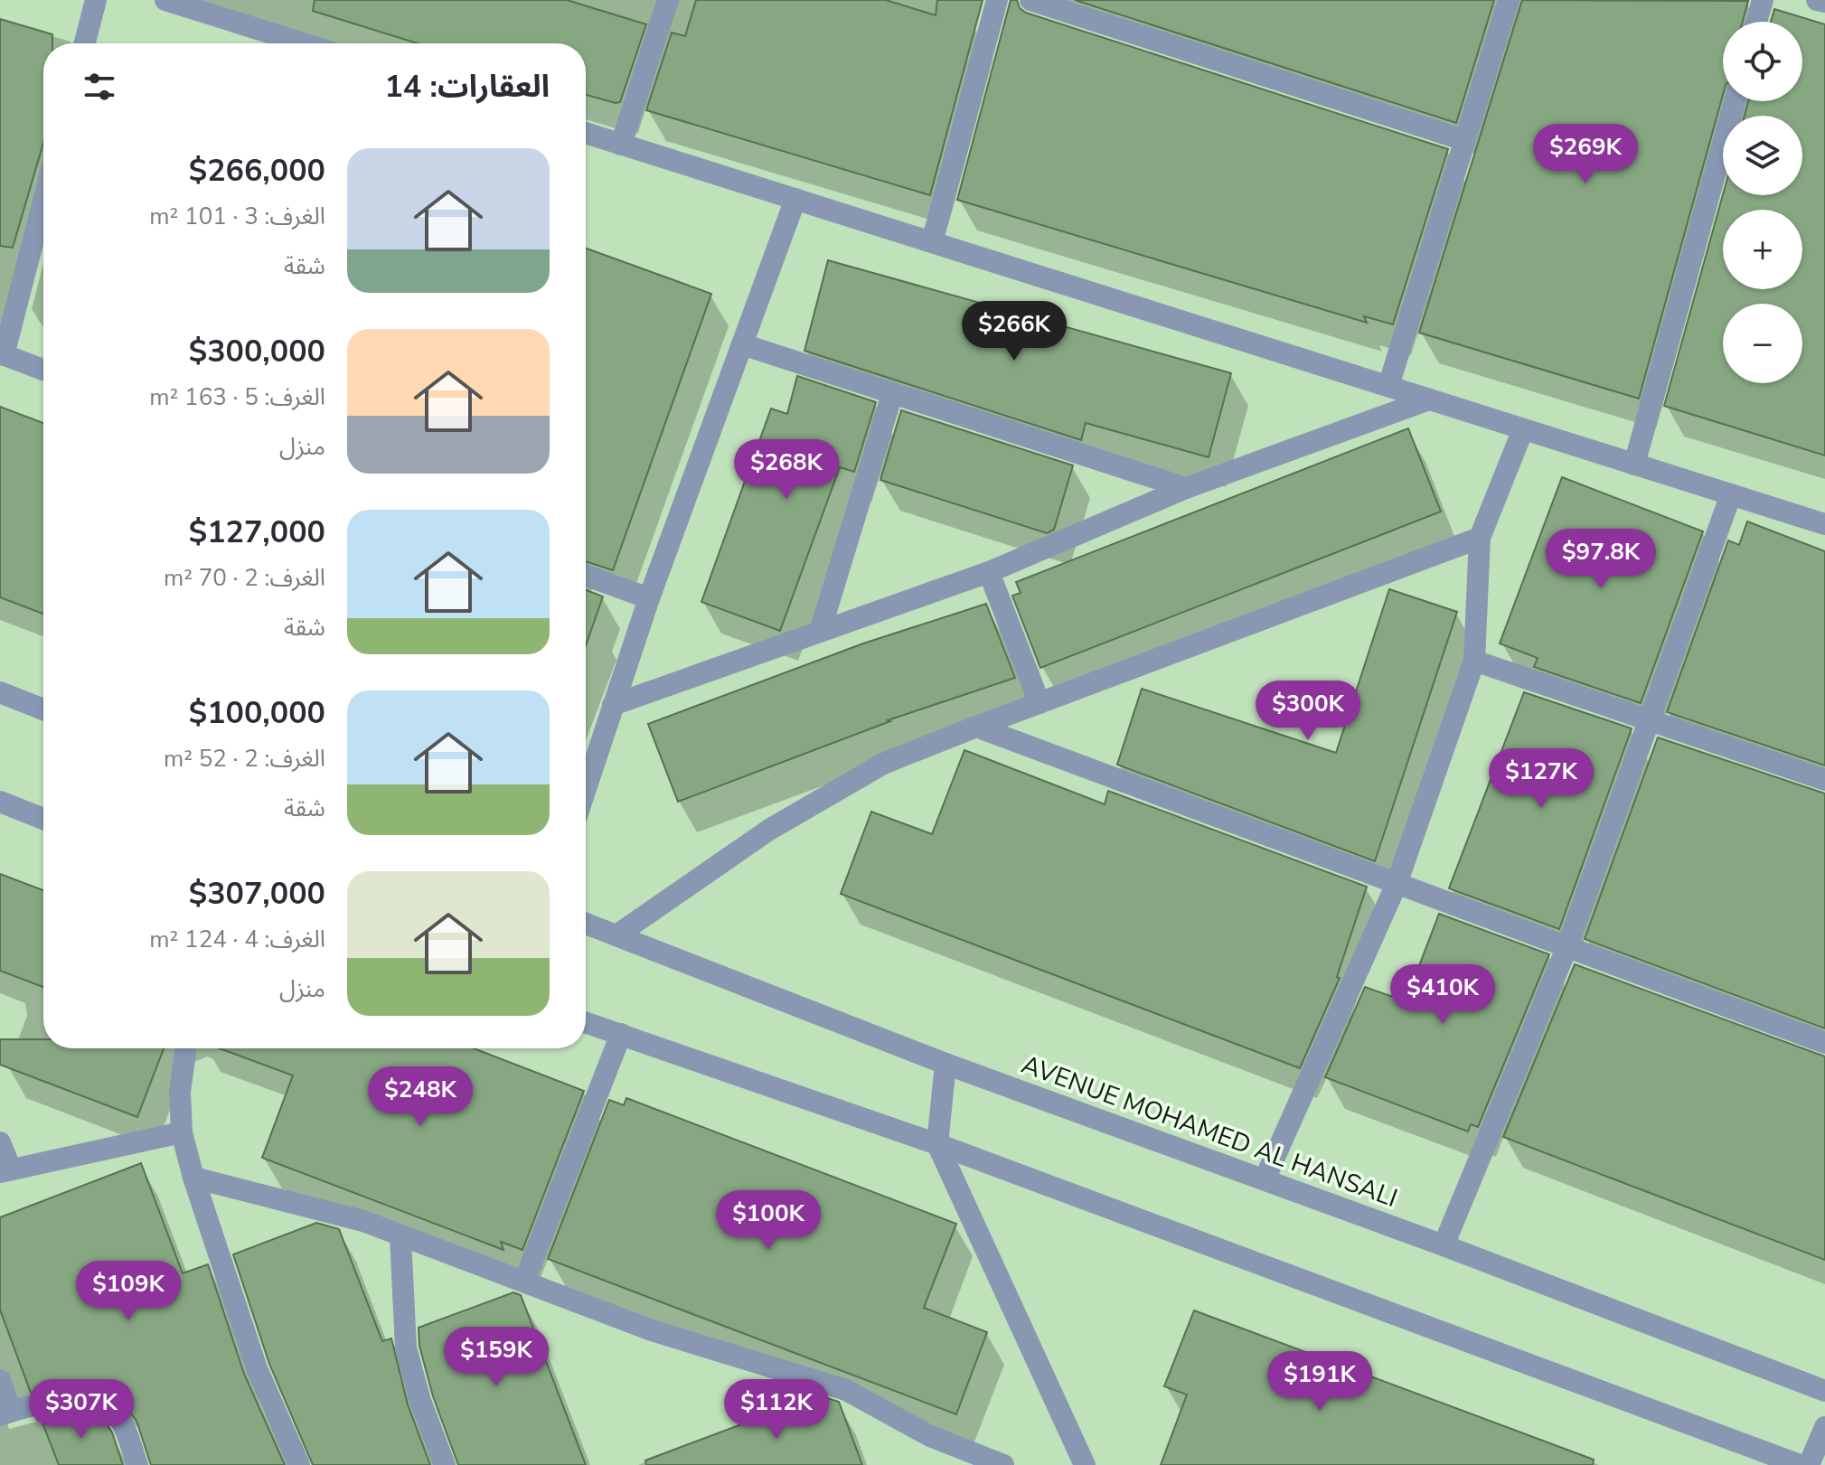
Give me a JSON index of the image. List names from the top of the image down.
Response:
{
  "streets": {
    "street": ["AVENUE MOHAMED AL HANSALI"]
  },
  "page": {
    "map_buttons": ["+", "−"],
    "heading": "العقارات: 14",
    "price": [
      "$269K",
      "$266K",
      "$268K",
      "$97.8K",
      "$300K",
      "$127K",
      "$410K",
      "$248K",
      "$100K",
      "$109K",
      "$159K",
      "$191K",
      "$307K",
      "$112K"
    ],
    "list": [
      {
        "name": "$266,000",
        "note": "الغرف: 3 · 101 m² · شقة"
      },
      {
        "name": "$300,000",
        "note": "الغرف: 5 · 163 m² · منزل"
      },
      {
        "name": "$127,000",
        "note": "الغرف: 2 · 70 m² · شقة"
      },
      {
        "name": "$100,000",
        "note": "الغرف: 2 · 52 m² · شقة"
      },
      {
        "name": "$307,000",
        "note": "الغرف: 4 · 124 m² · منزل"
      }
    ]
  }
}
